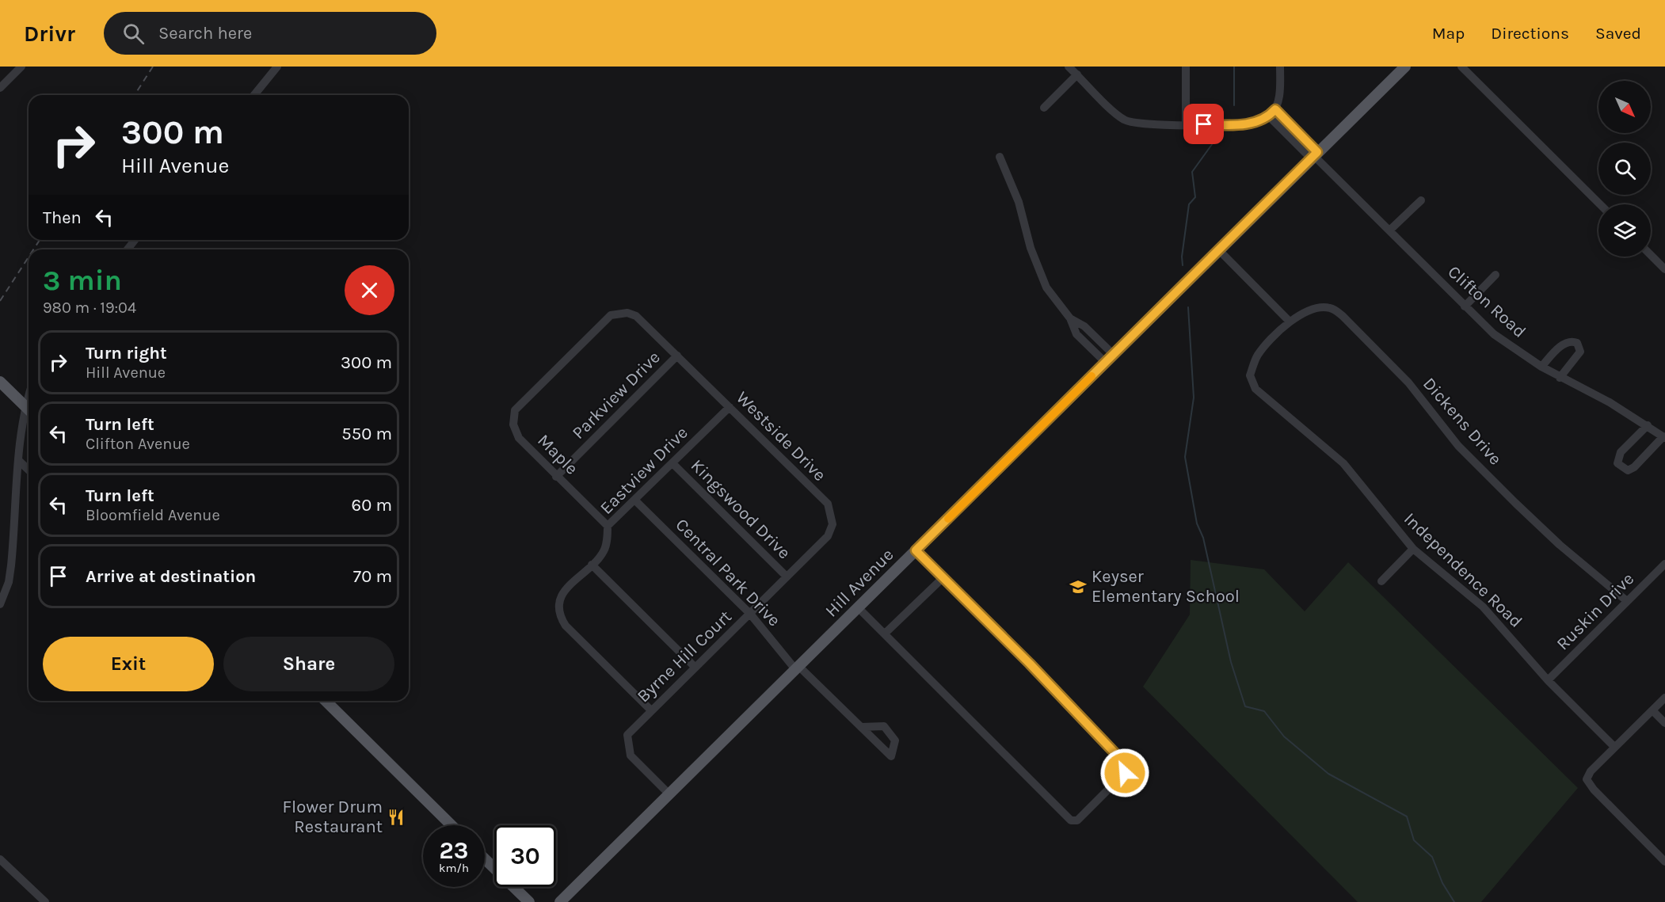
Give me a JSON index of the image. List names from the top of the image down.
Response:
{
  "streets": {
    "main road": ["Hill Avenue"],
    "street": [
      "Clifton Road",
      "Parkview Drive",
      "Dickens Drive",
      "Westside Drive",
      "Maple",
      "Eastview Drive",
      "Kingswood Drive",
      "Independence Road",
      "Central Park Drive",
      "Ruskin Drive",
      "Byrne Hill Court"
    ]
  },
  "crossings": [
    ["Clifton Road", "Hill Avenue"],
    ["Parkview Drive", "Westside Drive"],
    ["Parkview Drive", "Maple"],
    ["Dickens Drive", "Independence Road"],
    ["Dickens Drive", "Ruskin Drive"],
    ["Westside Drive", "Maple"],
    ["Westside Drive", "Eastview Drive"],
    ["Westside Drive", "Byrne Hill Court"],
    ["Maple", "Eastview Drive"],
    ["Eastview Drive", "Kingswood Drive"],
    ["Eastview Drive", "Central Park Drive"],
    ["Eastview Drive", "Byrne Hill Court"],
    ["Kingswood Drive", "Byrne Hill Court"],
    ["Independence Road", "Ruskin Drive"],
    ["Central Park Drive", "Hill Avenue"],
    ["Central Park Drive", "Byrne Hill Court"],
    ["Hill Avenue", "Byrne Hill Court"]
  ],
  "places": {
    "school or university": ["Keyser Elementary School"],
    "restaurant": ["Flower Drum Restaurant"]
  },
  "north": "bottom right",
  "page": {
    "header": "Drivr",
    "search": "Search here",
    "nav": ["Map", "Directions", "Saved"],
    "turn": ["300 m", "Hill Avenue"],
    "then": "Then",
    "heading": ["3 min", "980 m · 19:04"],
    "list": [
      {
        "name": "Turn right",
        "note": "Hill Avenue",
        "value": "300 m"
      },
      {
        "name": "Turn left",
        "note": "Clifton Avenue",
        "value": "550 m"
      },
      {
        "name": "Turn left",
        "note": "Bloomfield Avenue",
        "value": "60 m"
      },
      {
        "name": "Arrive at destination",
        "value": "70 m"
      }
    ],
    "buttons": ["Exit", "Share"],
    "speed": "23 km/h",
    "limit": "30"
  }
}
